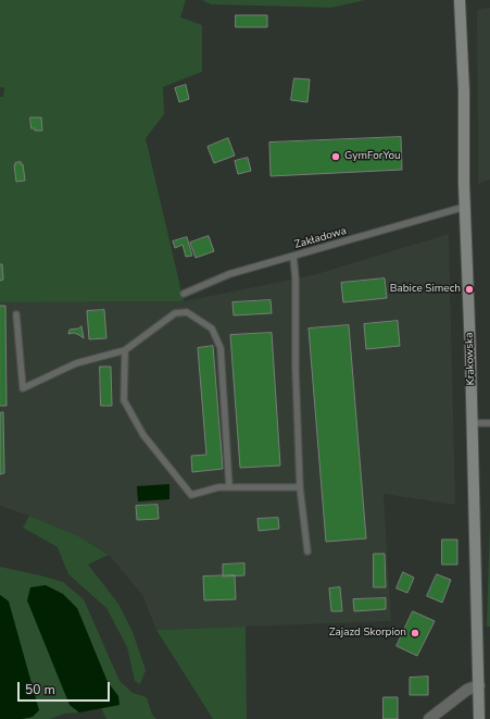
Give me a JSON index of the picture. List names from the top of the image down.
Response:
{
  "streets": {
    "street": ["Krakowska"],
    "lane": ["Zakładowa"]
  },
  "crossings": [
    ["Zakładowa", "Krakowska"]
  ],
  "places": ["GymForYou", "Babice Simech", "Zajazd Skorpion"],
  "scale_bar": "50 m"
}
